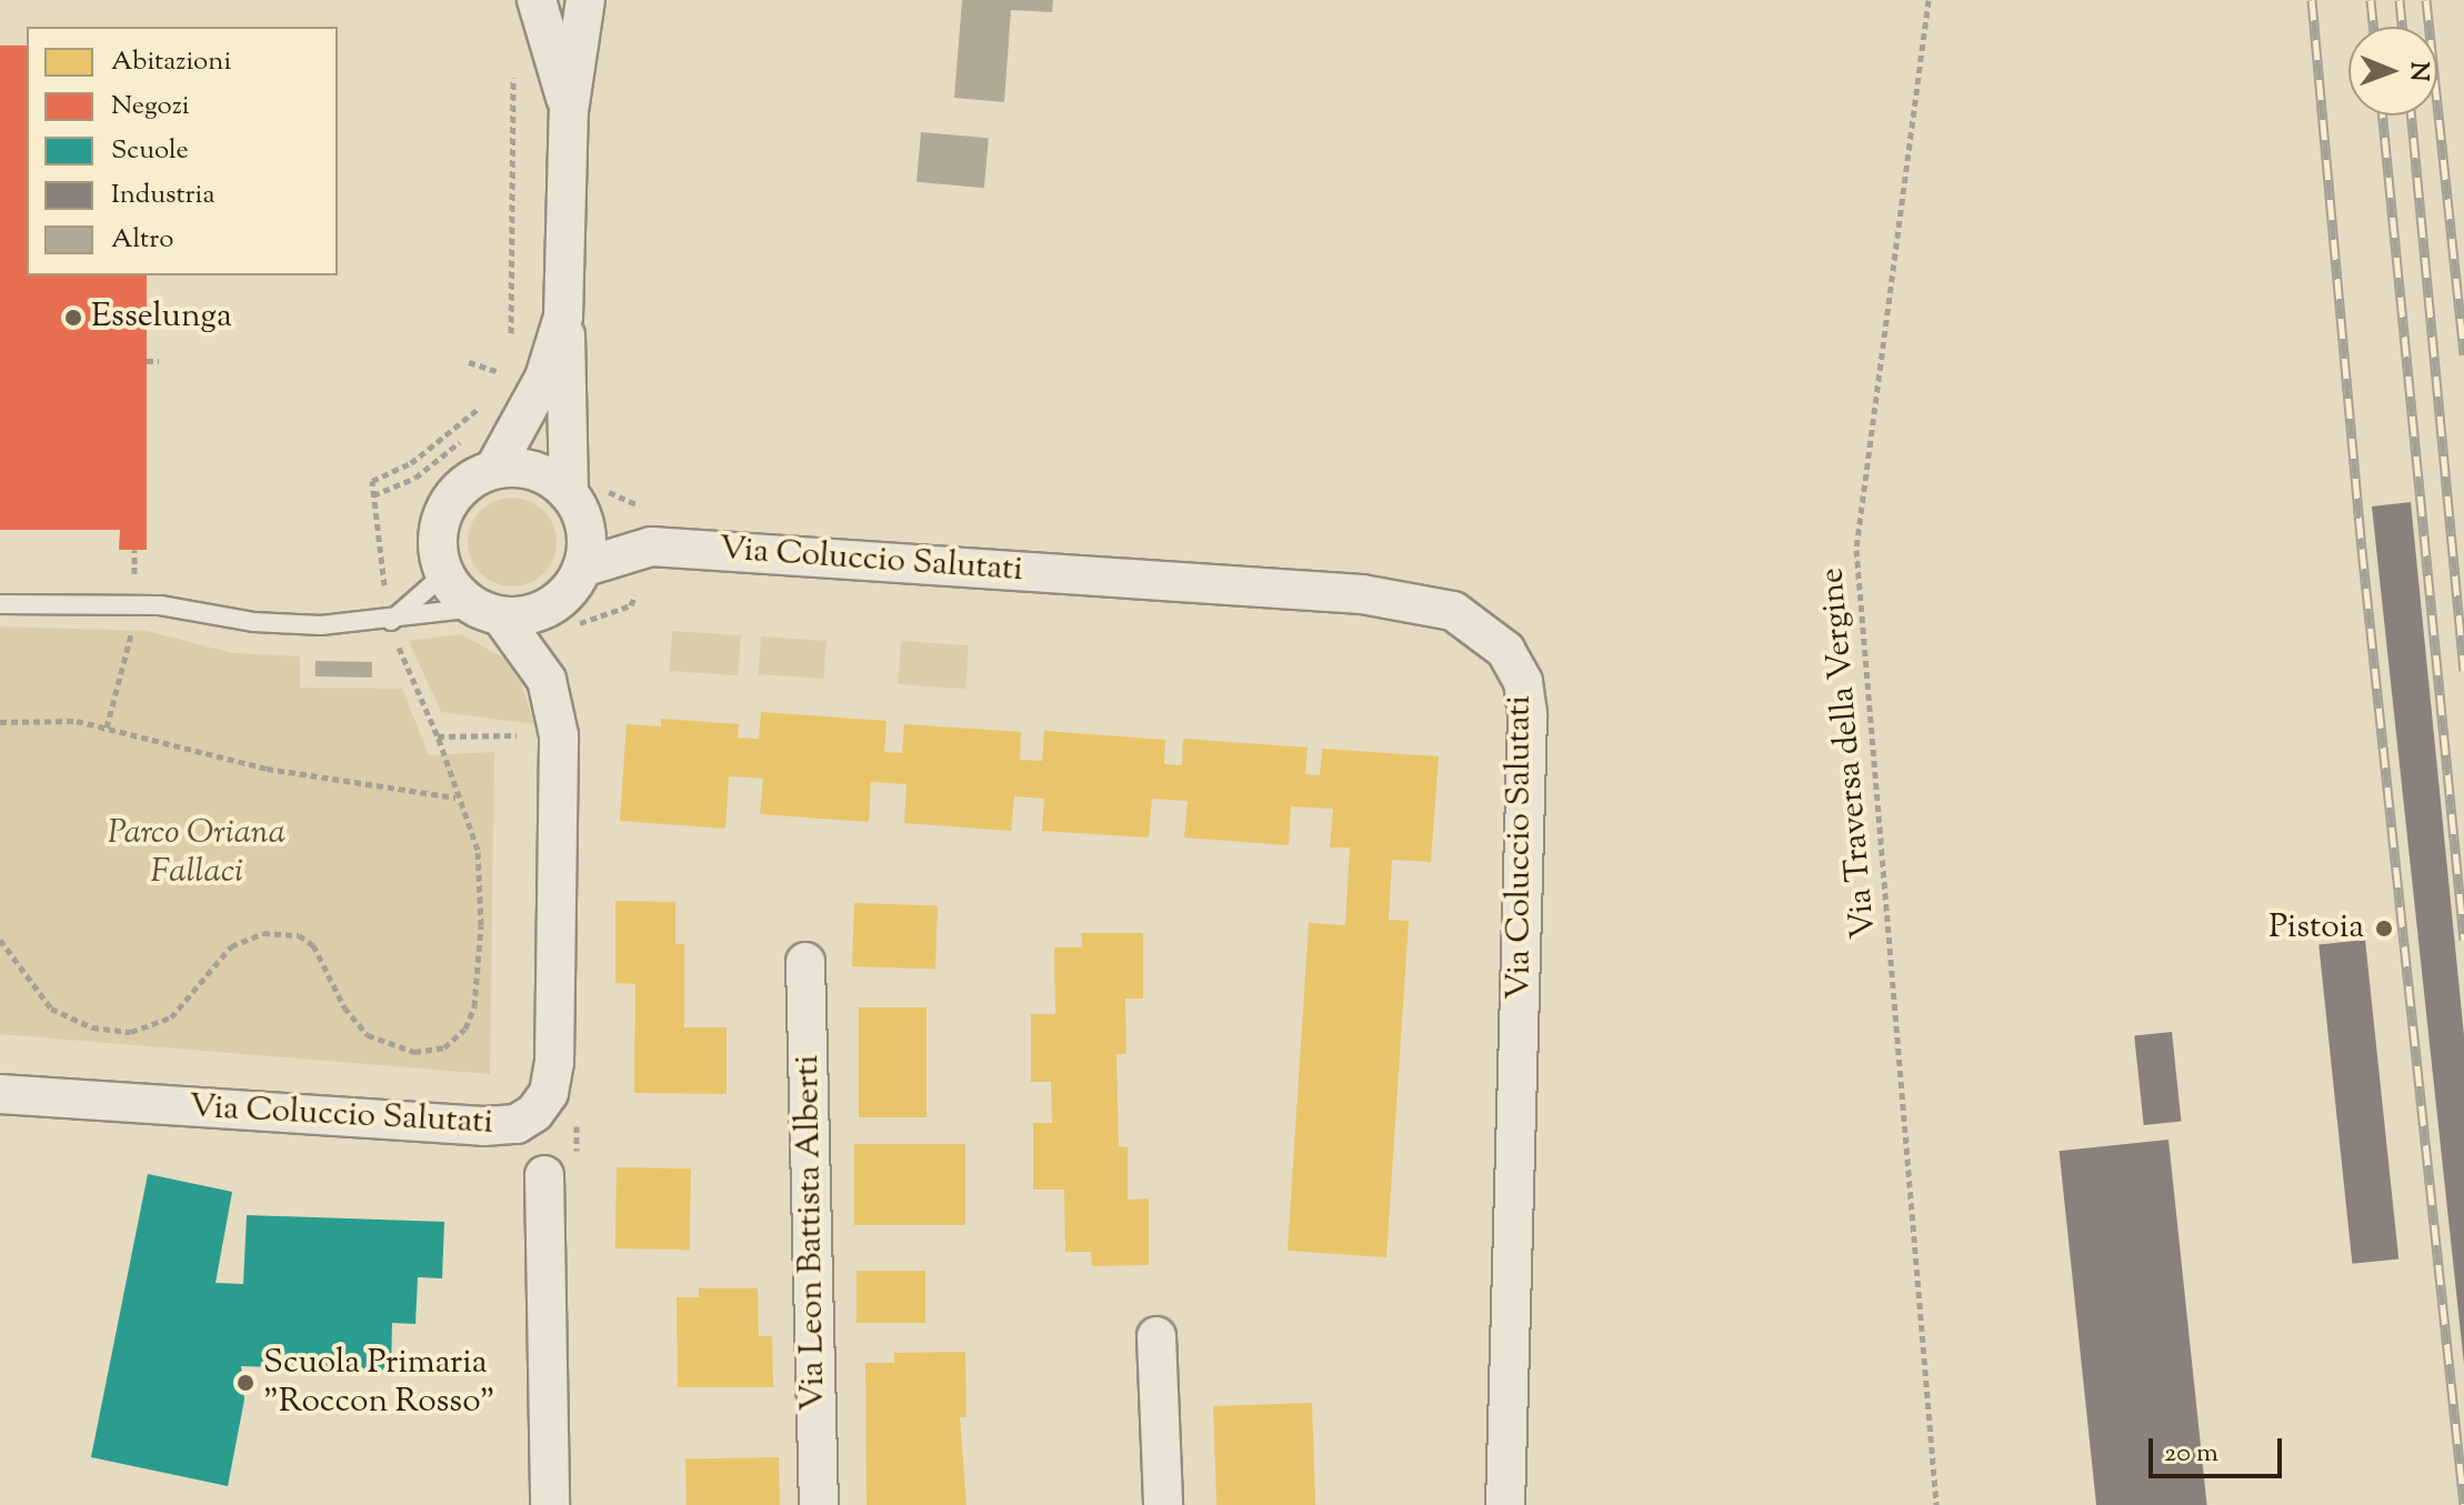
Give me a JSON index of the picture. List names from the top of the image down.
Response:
{
  "streets": {
    "street": ["Via Coluccio Salutati", "Via Leon Battista Alberti"],
    "path": ["Via Traversa della Vergine"]
  },
  "parks": ["Parco Oriana Fallaci"],
  "places": ["Esselunga", "Pistoia", "Scuola Primaria \"Roccon Rosso\""],
  "legend": [
    "Abitazioni",
    "Negozi",
    "Scuole",
    "Industria",
    "Altro"
  ],
  "scale_bar": "20 m",
  "north": "right"
}
